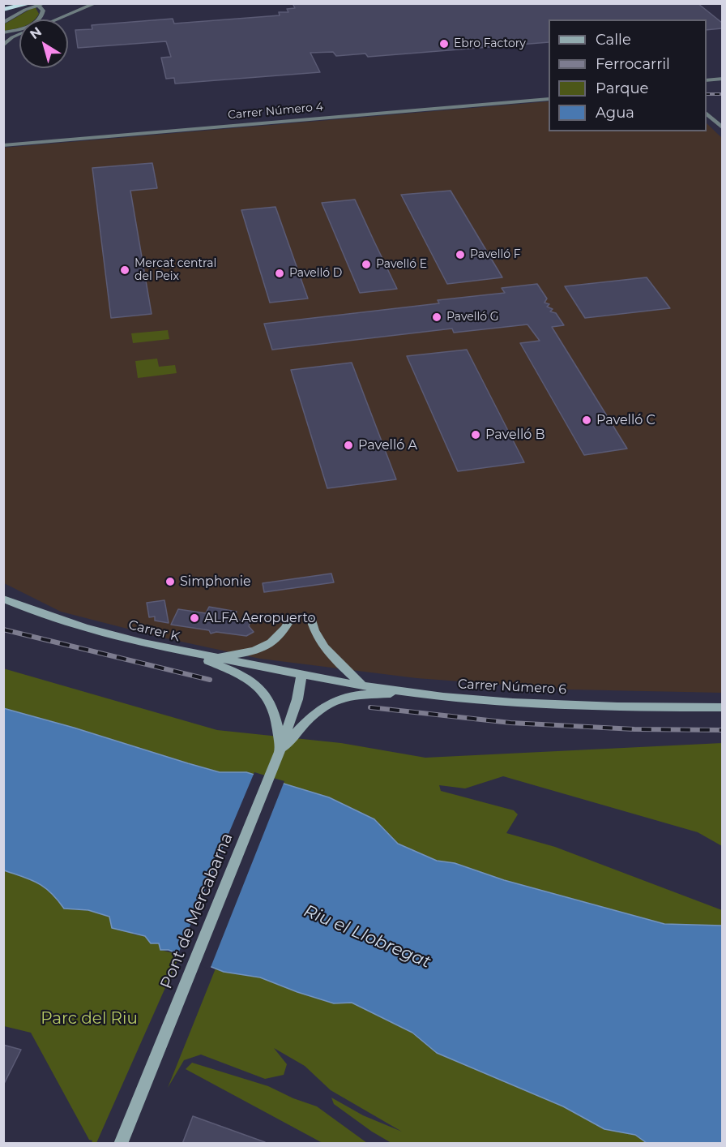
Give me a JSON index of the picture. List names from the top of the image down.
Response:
{
  "streets": {
    "main road": ["Carrer K", "Carrer Número 6", "Pont de Mercabarna"],
    "street": ["Carrer Número 4"]
  },
  "crossings": [
    ["Carrer K", "Carrer Número 6"],
    ["Carrer K", "Pont de Mercabarna"],
    ["Carrer Número 6", "Pont de Mercabarna"]
  ],
  "water": ["Riu el Llobregat"],
  "parks": ["Parc del Riu"],
  "places": [
    "Ebro Factory",
    "Pavelló F",
    "Pavelló E",
    "Mercat central del Peix",
    "Pavelló D",
    "Pavelló G",
    "Pavelló C",
    "Pavelló B",
    "Pavelló A",
    "Simphonie",
    "ALFA Aeropuerto"
  ],
  "legend": [
    "Calle",
    "Ferrocarril",
    "Parque",
    "Agua"
  ],
  "north": "top left"
}
